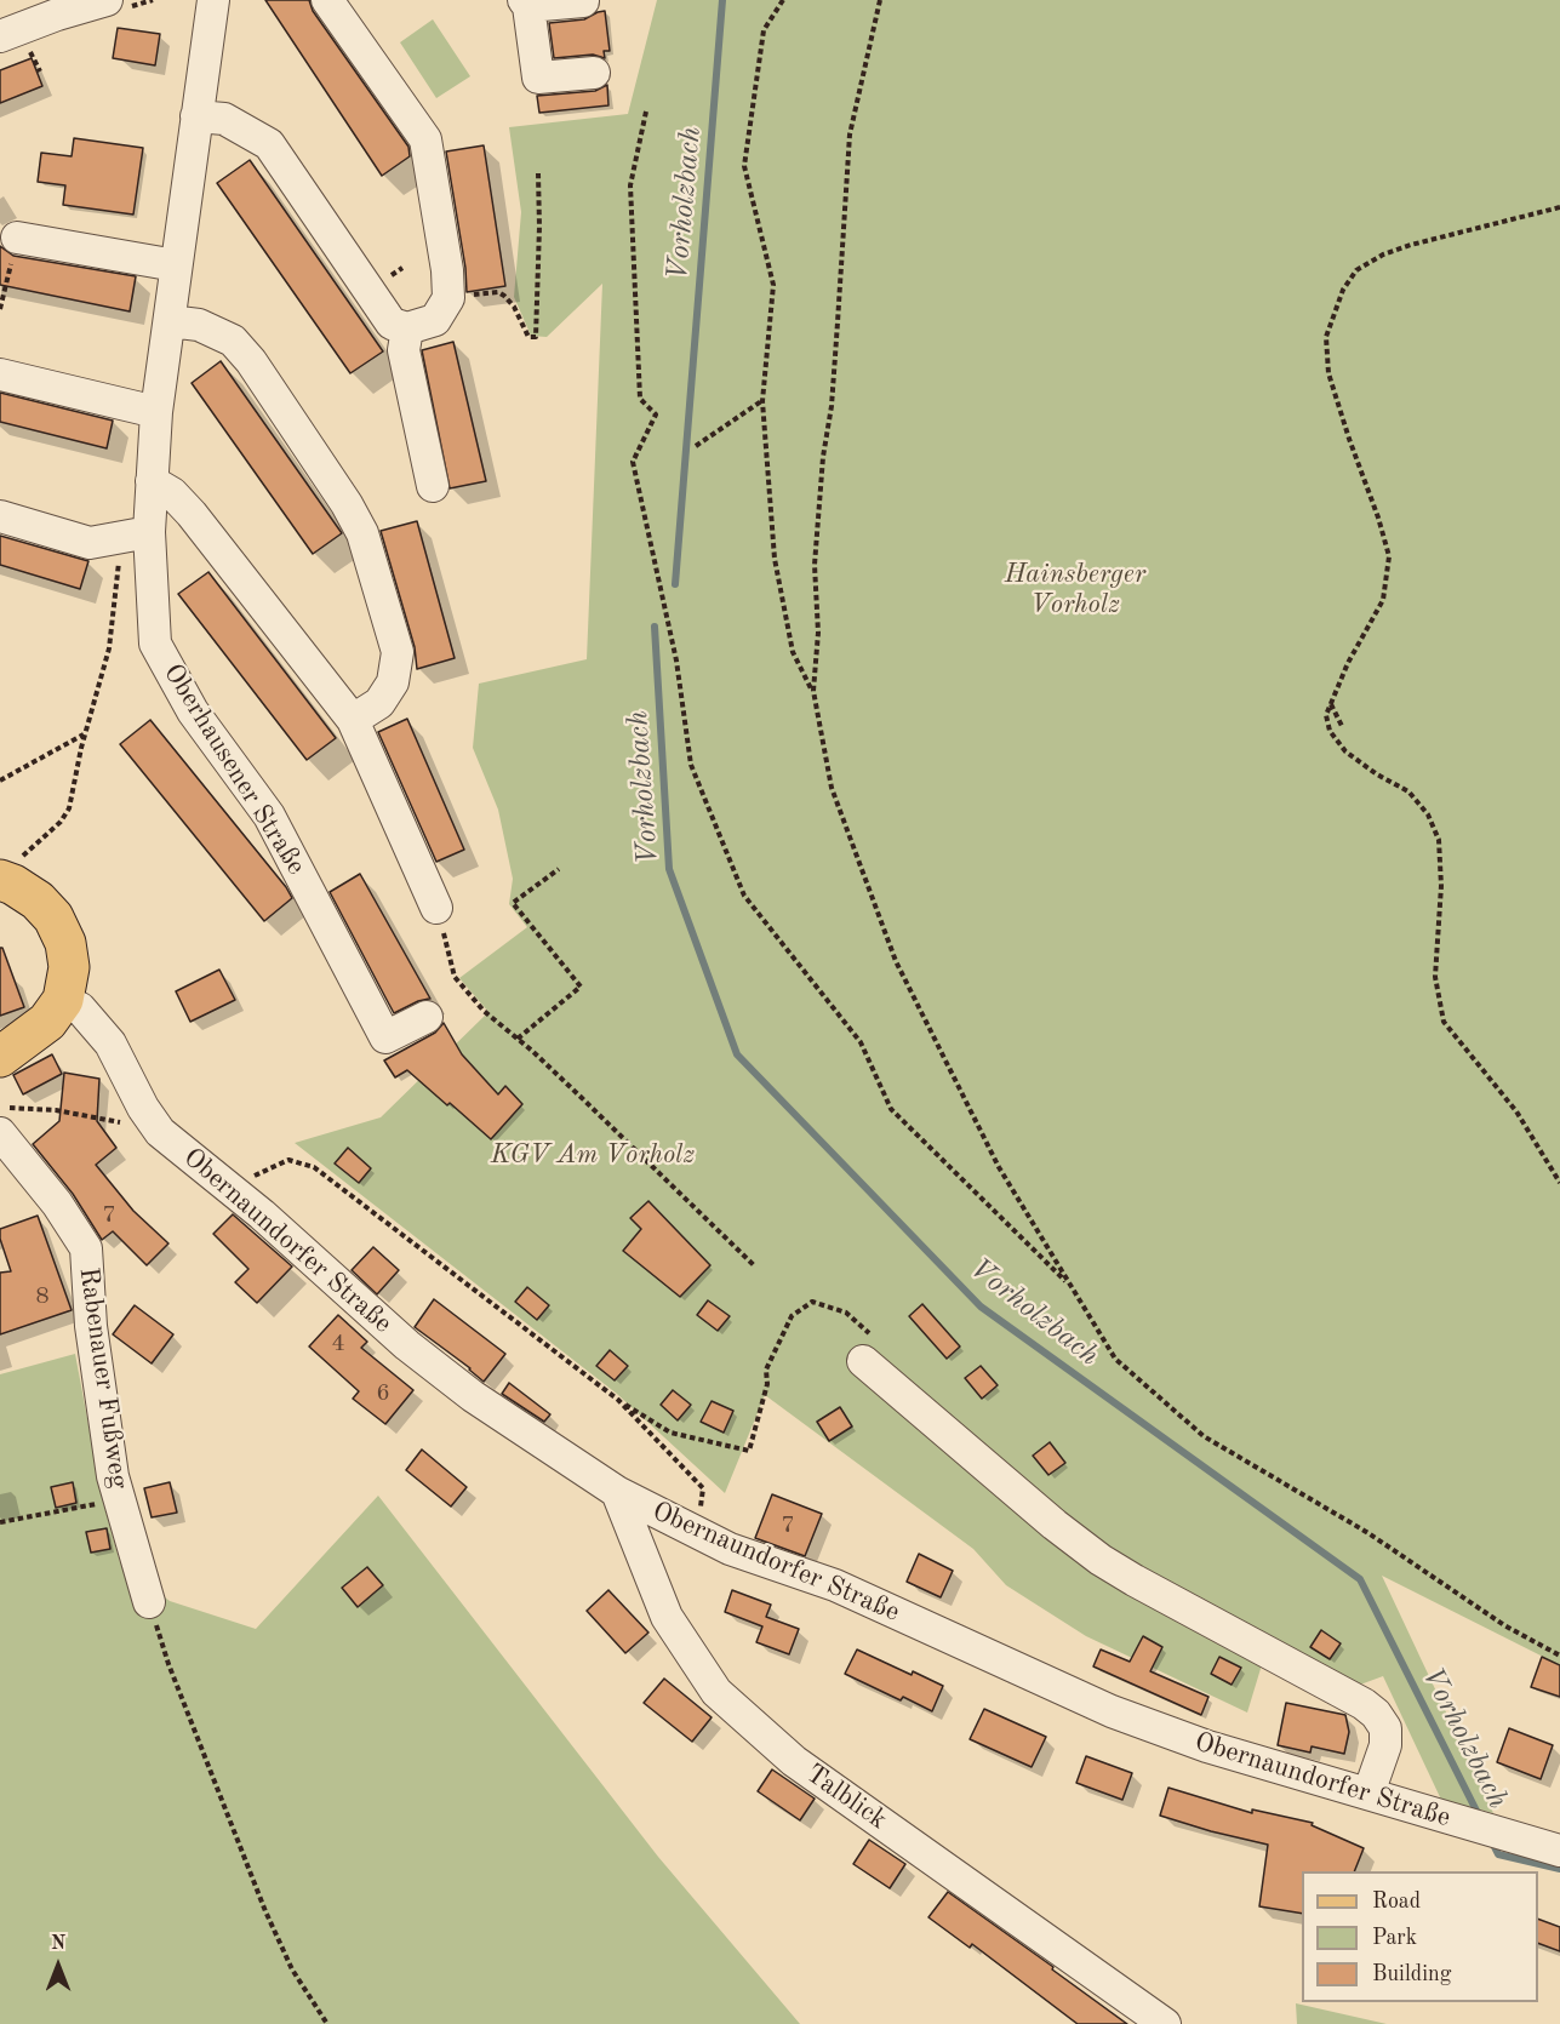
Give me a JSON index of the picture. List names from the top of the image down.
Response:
{
  "streets": {
    "street": [
      "Oberhausener Straße",
      "Obernaundorfer Straße",
      "Rabenauer Fußweg",
      "Talblick"
    ]
  },
  "crossings": [
    ["Obernaundorfer Straße", "Talblick"]
  ],
  "water": ["Vorholzbach"],
  "parks": ["Hainsberger Vorholz", "KGV Am Vorholz"],
  "house_numbers": [
    "7",
    "8",
    "4",
    "6",
    "7"
  ],
  "legend": ["Road", "Park", "Building"],
  "north": "top"
}
